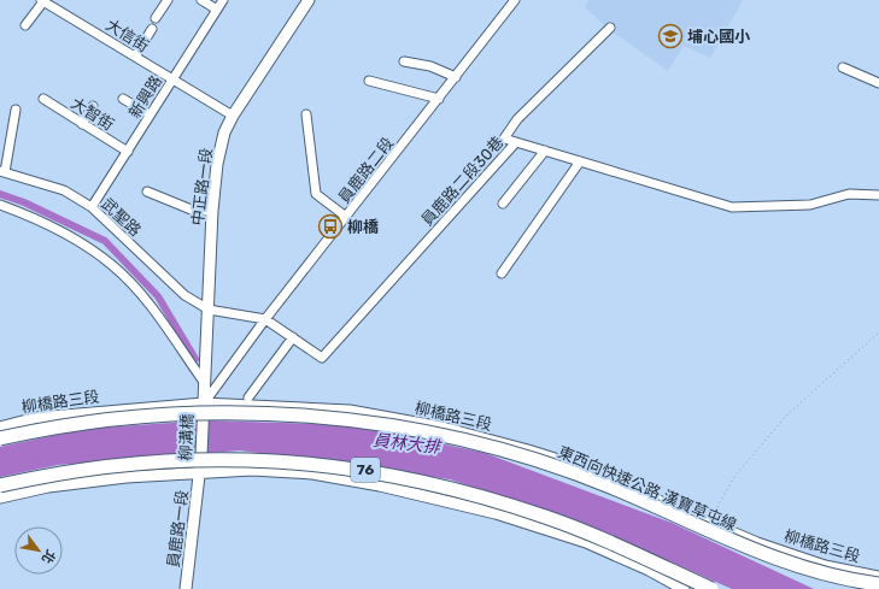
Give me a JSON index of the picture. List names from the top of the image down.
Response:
{
  "streets": {
    "highway": ["76", "東西向快速公路 漢寶草屯線"],
    "main road": [
      "中正路一段",
      "柳橋路三段",
      "柳溝橋",
      "員鹿路一段"
    ],
    "street": [
      "大信街",
      "新興路",
      "大智街",
      "員鹿路二段",
      "員鹿路二段30巷",
      "武聖路"
    ]
  },
  "crossings": [
    ["大信街", "新興路"],
    ["大信街", "中正路一段"],
    ["新興路", "大智街"],
    ["新興路", "武聖路"],
    ["員鹿路二段", "員鹿路二段30巷"],
    ["員鹿路二段", "中正路一段"],
    ["員鹿路二段", "柳橋路三段"],
    ["員鹿路二段", "柳溝橋"],
    ["員鹿路二段30巷", "中正路一段"],
    ["員鹿路二段30巷", "武聖路"],
    ["中正路一段", "武聖路"],
    ["中正路一段", "柳橋路三段"],
    ["中正路一段", "柳溝橋"],
    ["柳橋路三段", "柳溝橋"],
    ["柳溝橋", "員鹿路一段"]
  ],
  "water": ["員林大排"],
  "places": {
    "school or university": ["埔心國小"],
    "bus stop": ["柳橋"]
  },
  "north": "bottom right"
}
